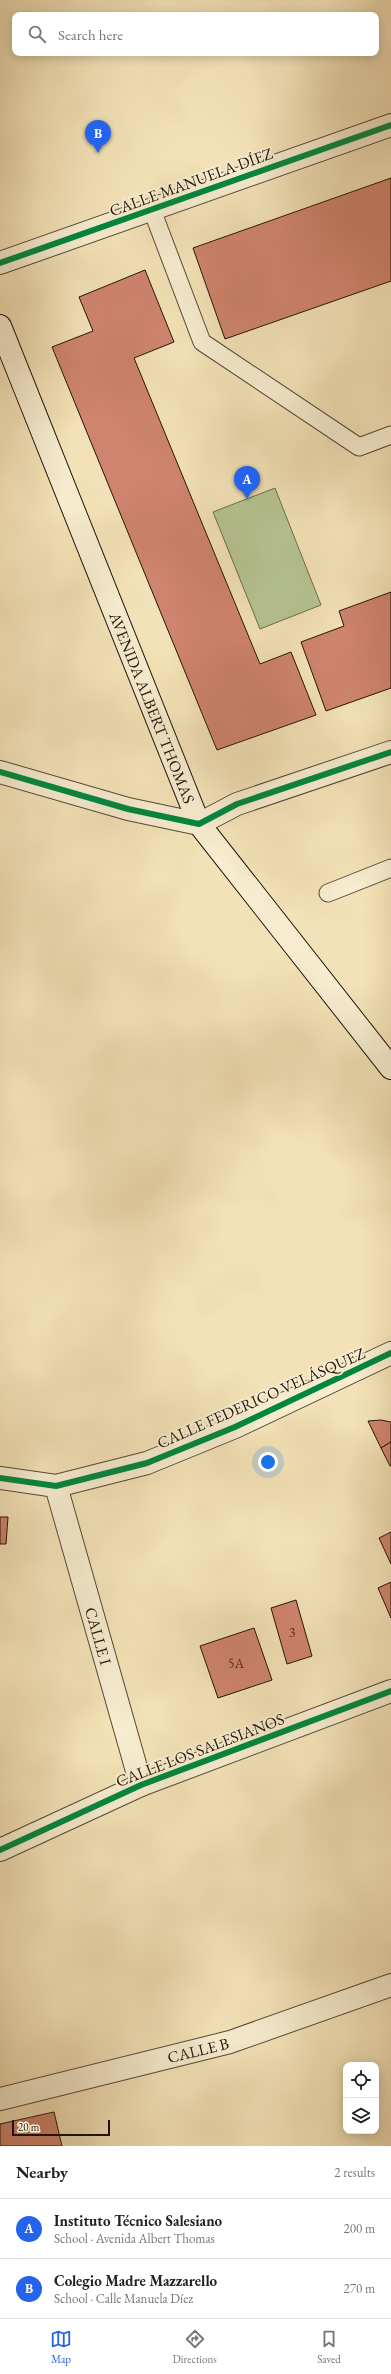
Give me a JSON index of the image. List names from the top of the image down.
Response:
{
  "streets": {
    "street": [
      "CALLE MANUELA DÍEZ",
      "AVENIDA ALBERT THOMAS",
      "CALLE FEDERICO VELÁSQUEZ",
      "CALLE I",
      "CALLE LOS SALESIANOS",
      "CALLE B"
    ]
  },
  "crossings": [
    ["CALLE FEDERICO VELÁSQUEZ", "CALLE I"],
    ["CALLE I", "CALLE LOS SALESIANOS"]
  ],
  "house_numbers": ["3", "5A"],
  "scale_bar": "20 m",
  "page": {
    "search": "Search here",
    "pins": ["B", "A"],
    "scale": "20 m",
    "heading": ["Nearby", "2 results"],
    "list": [
      {
        "mark": "A",
        "name": "Instituto Técnico Salesiano",
        "note": "School · Avenida Albert Thomas",
        "value": "200 m"
      },
      {
        "mark": "B",
        "name": "Colegio Madre Mazzarello",
        "note": "School · Calle Manuela Díez",
        "value": "270 m"
      }
    ],
    "nav": ["Map", "Directions", "Saved"]
  }
}
